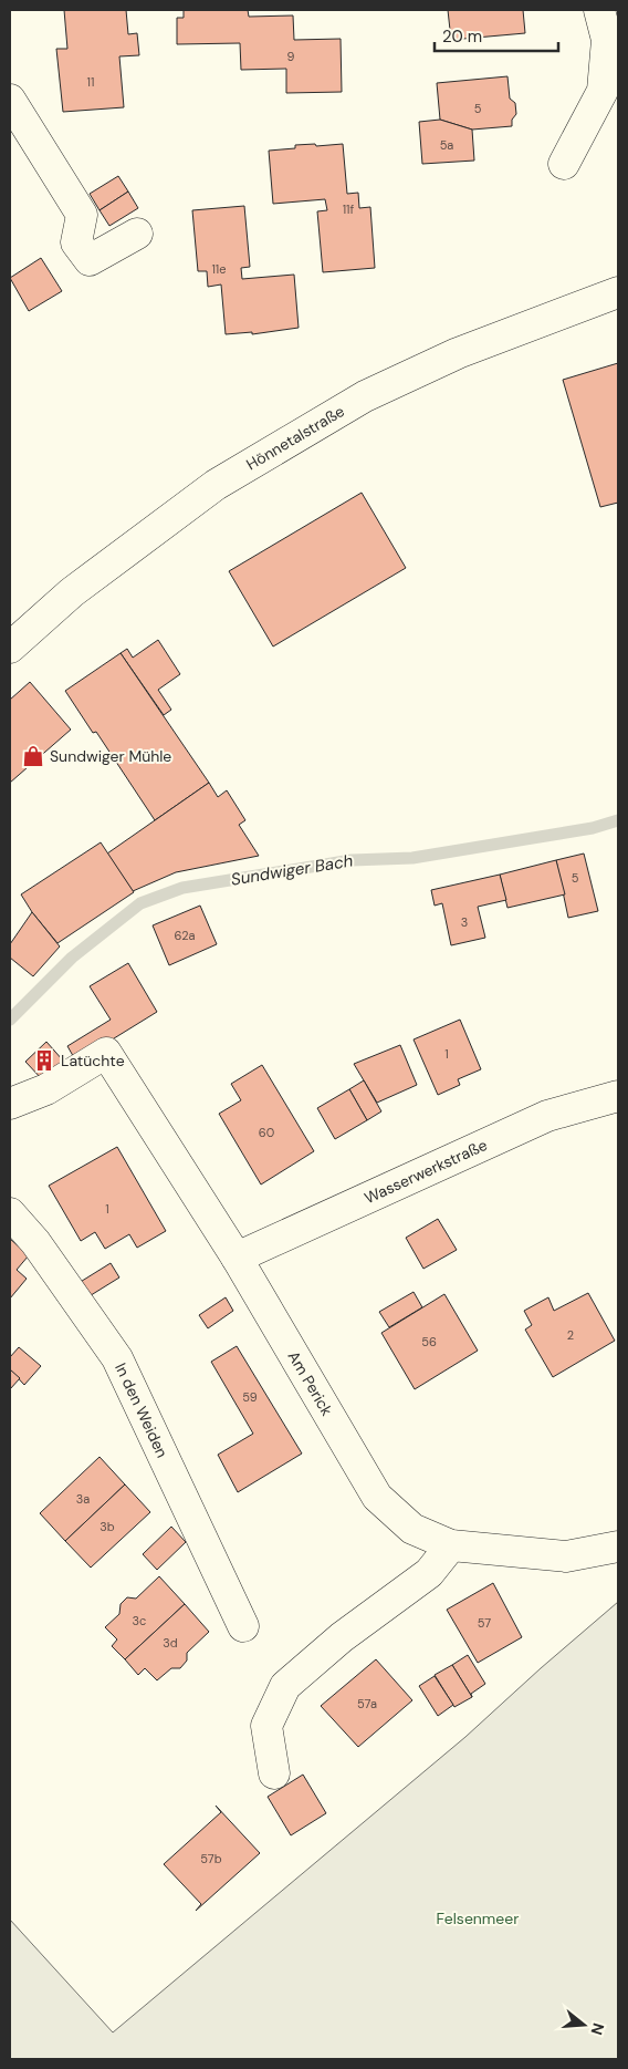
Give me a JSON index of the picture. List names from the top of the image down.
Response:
{
  "streets": {
    "street": [
      "Hönnetalstraße",
      "Wasserwerkstraße",
      "Am Perick",
      "In den Weiden"
    ]
  },
  "crossings": [
    ["Wasserwerkstraße", "Am Perick"]
  ],
  "water": ["Sundwiger Bach"],
  "parks": ["Felsenmeer"],
  "places": {
    "shop": ["Sundwiger Mühle"],
    "building": ["Latüchte"]
  },
  "house_numbers": [
    "9",
    "11",
    "5",
    "5a",
    "11f",
    "11e",
    "5",
    "3",
    "62a",
    "1",
    "60",
    "1",
    "2",
    "56",
    "59",
    "3a",
    "3b",
    "3c",
    "57",
    "3d",
    "57a",
    "57b"
  ],
  "scale_bar": "20 m",
  "north": "right"
}
